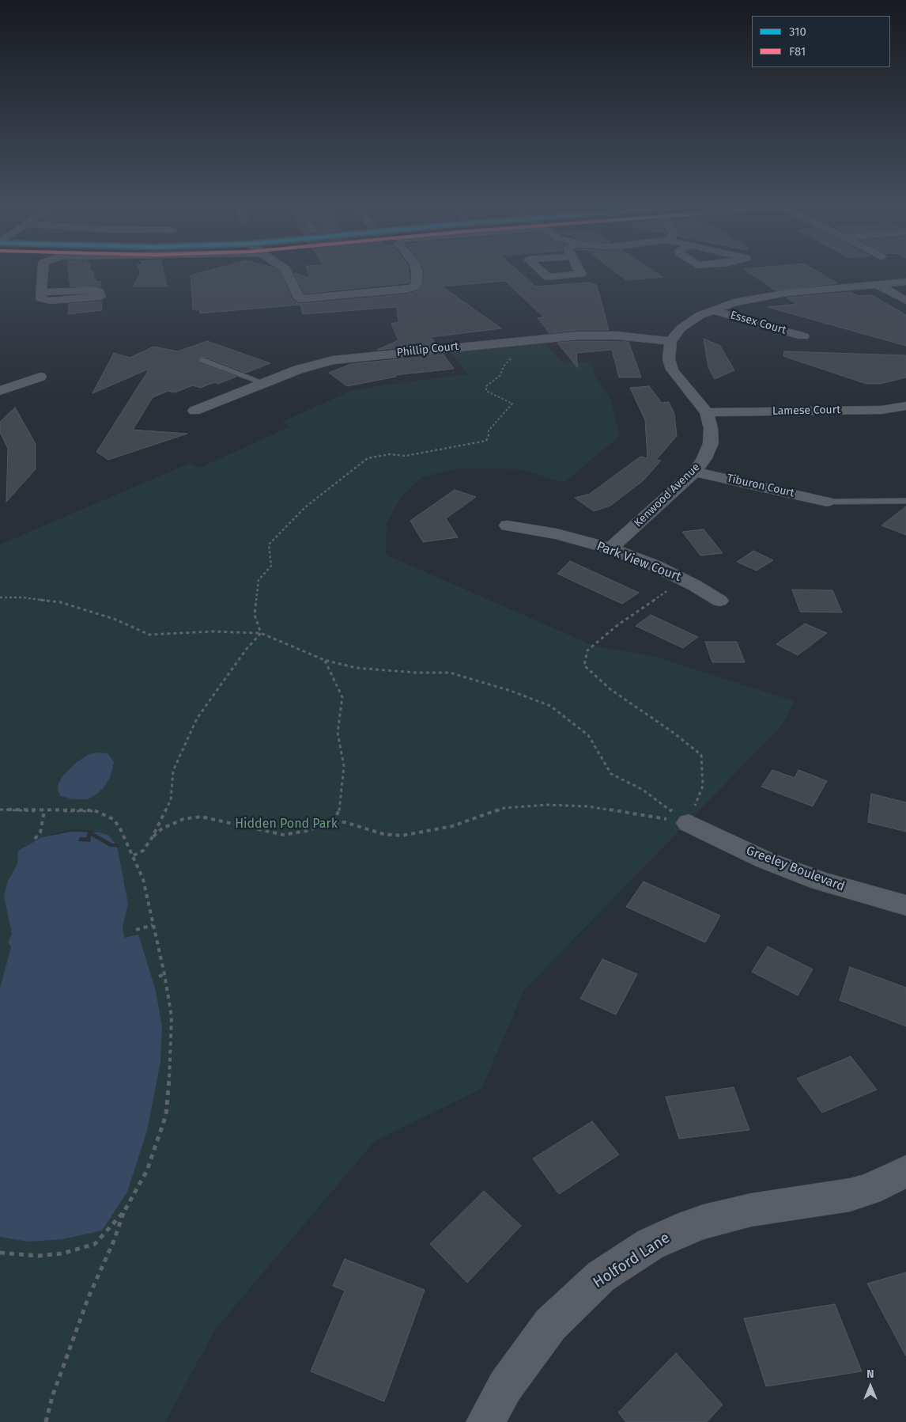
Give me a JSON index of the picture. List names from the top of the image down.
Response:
{
  "streets": {
    "street": [
      "Essex Court",
      "Phillip Court",
      "Lamese Court",
      "Tiburon Court",
      "Kenwood Avenue",
      "Park View Court",
      "Greeley Boulevard",
      "Holford Lane"
    ]
  },
  "crossings": [
    ["Phillip Court", "Kenwood Avenue"],
    ["Lamese Court", "Kenwood Avenue"],
    ["Tiburon Court", "Kenwood Avenue"],
    ["Kenwood Avenue", "Park View Court"]
  ],
  "parks": ["Hidden Pond Park"],
  "legend": ["310", "F81"],
  "north": "top"
}
